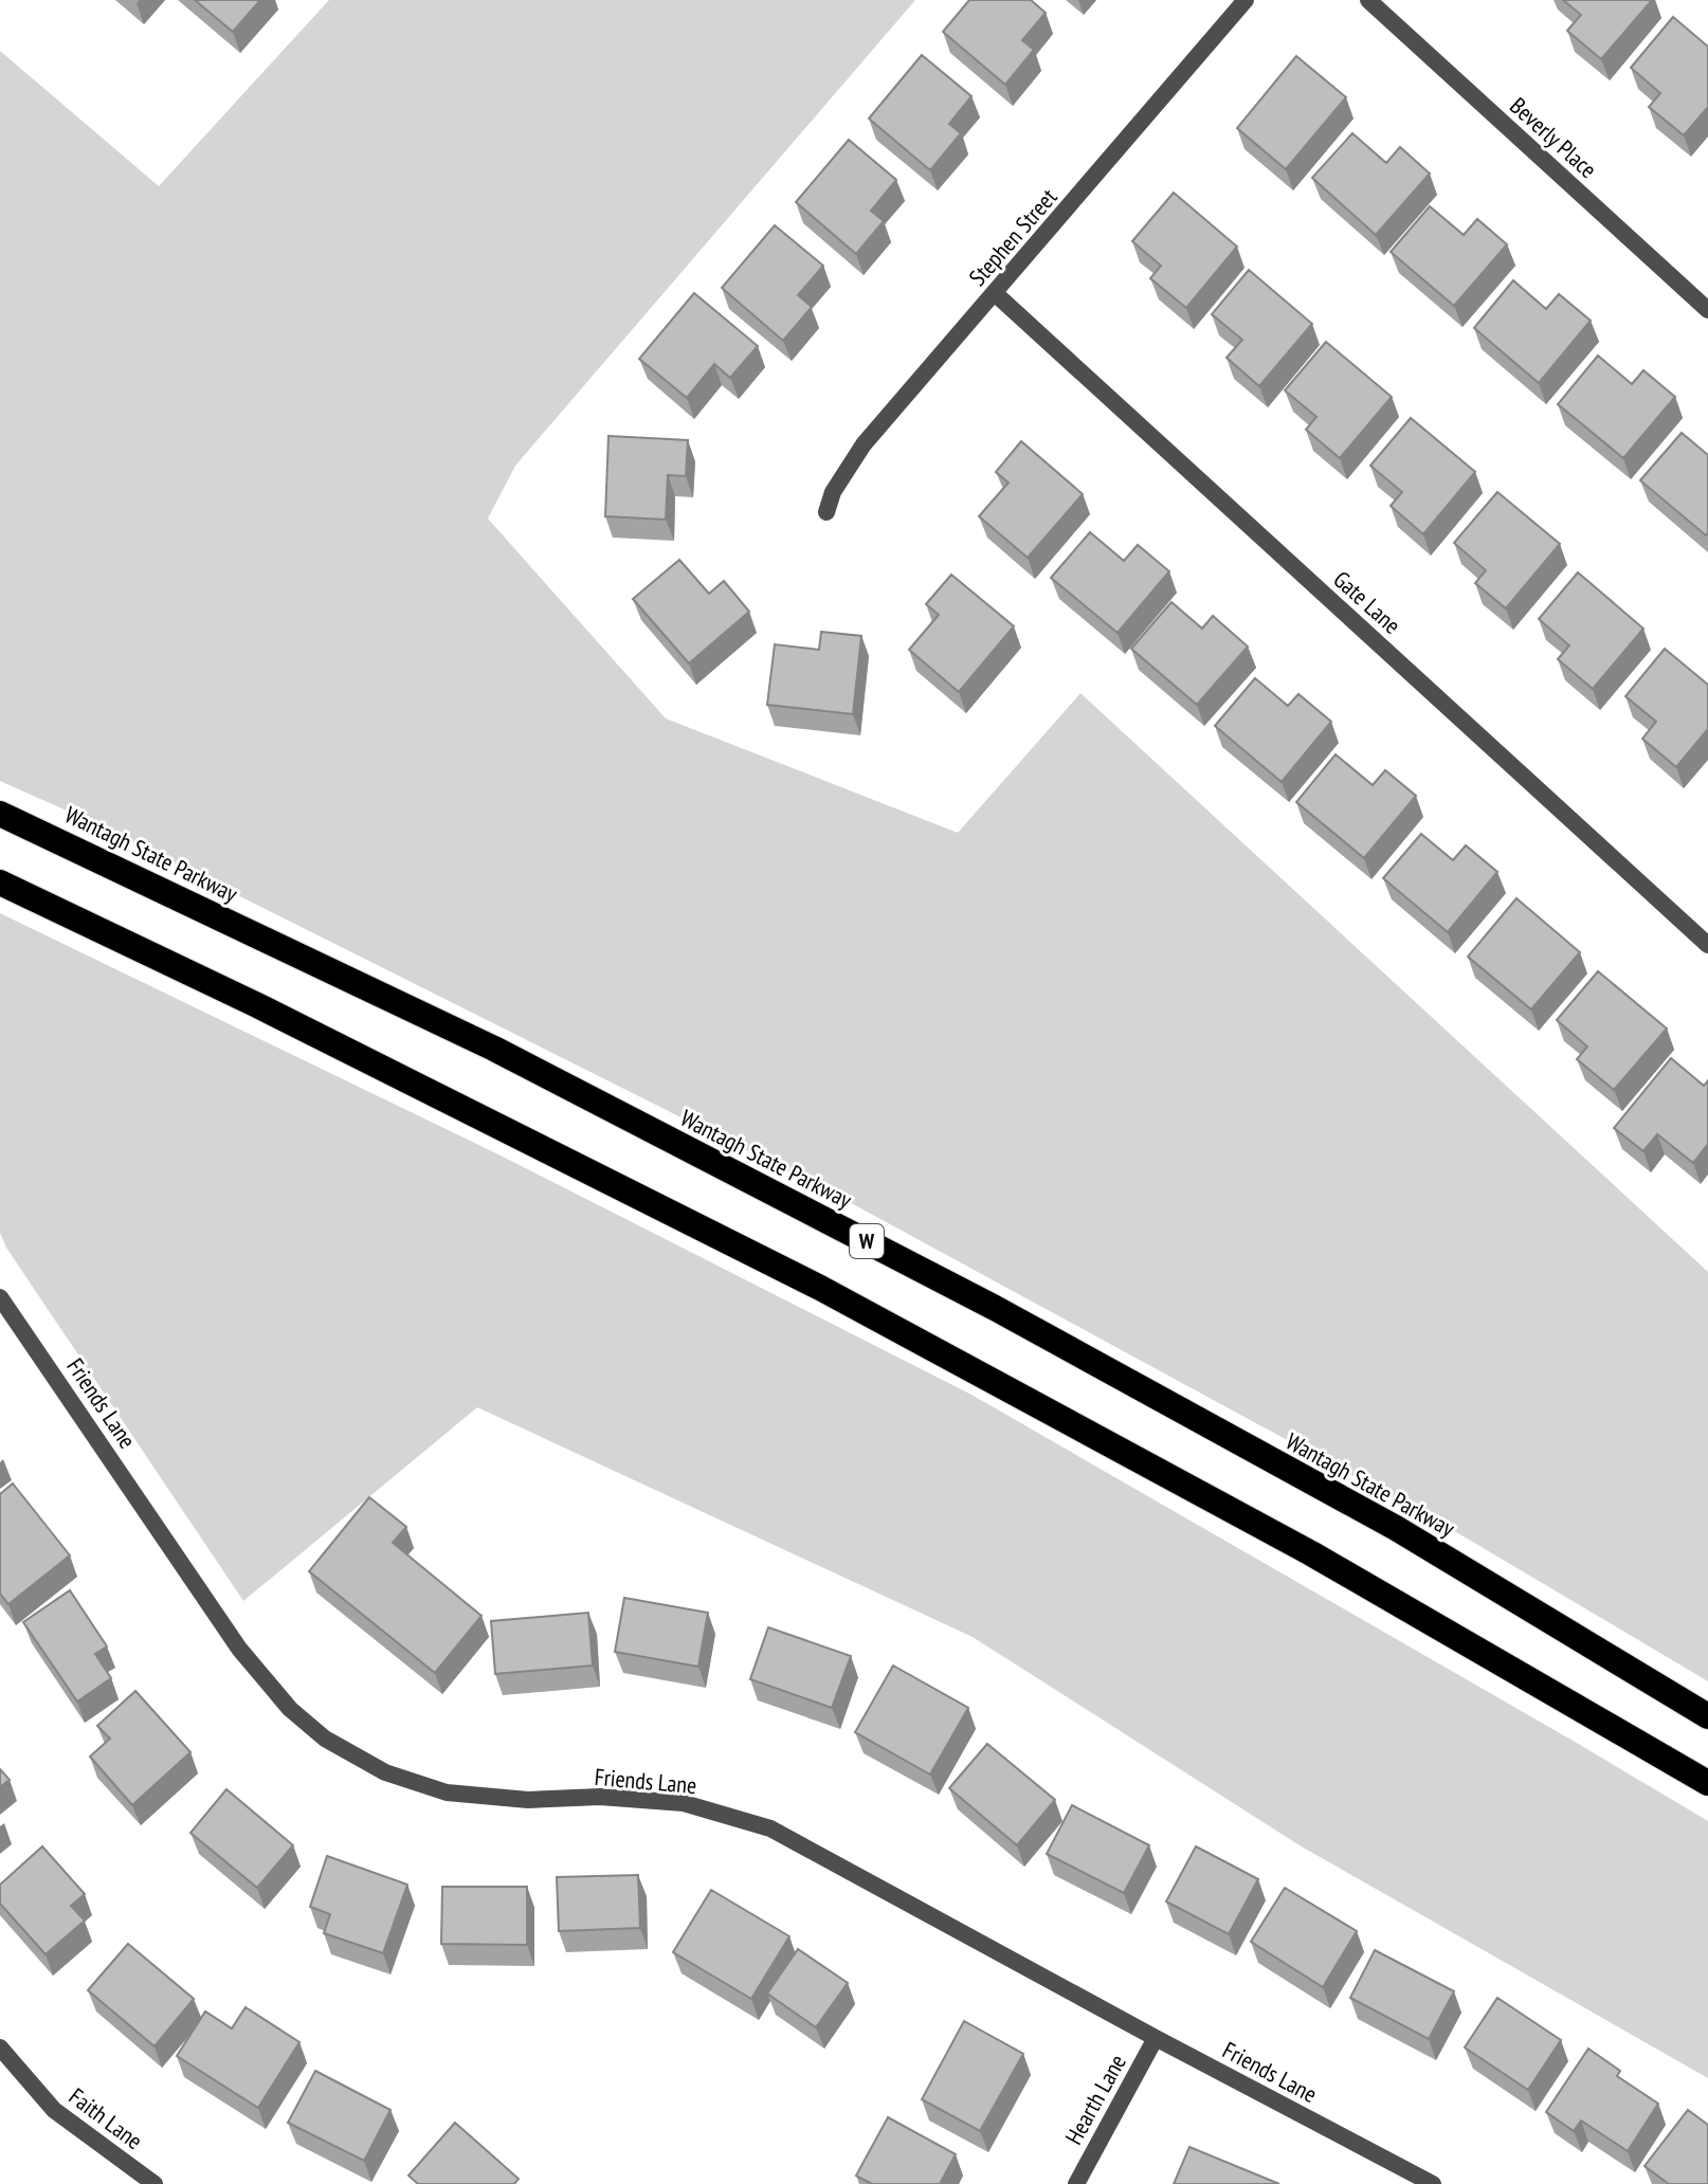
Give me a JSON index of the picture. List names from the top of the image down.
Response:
{
  "streets": {
    "highway": ["Wantagh State Parkway", "W"],
    "street": [
      "Beverly Place",
      "Stephen Street",
      "Gate Lane",
      "Friends Lane",
      "Hearth Lane",
      "Faith Lane"
    ]
  },
  "crossings": [
    ["Stephen Street", "Gate Lane"],
    ["Friends Lane", "Hearth Lane"]
  ]
}
